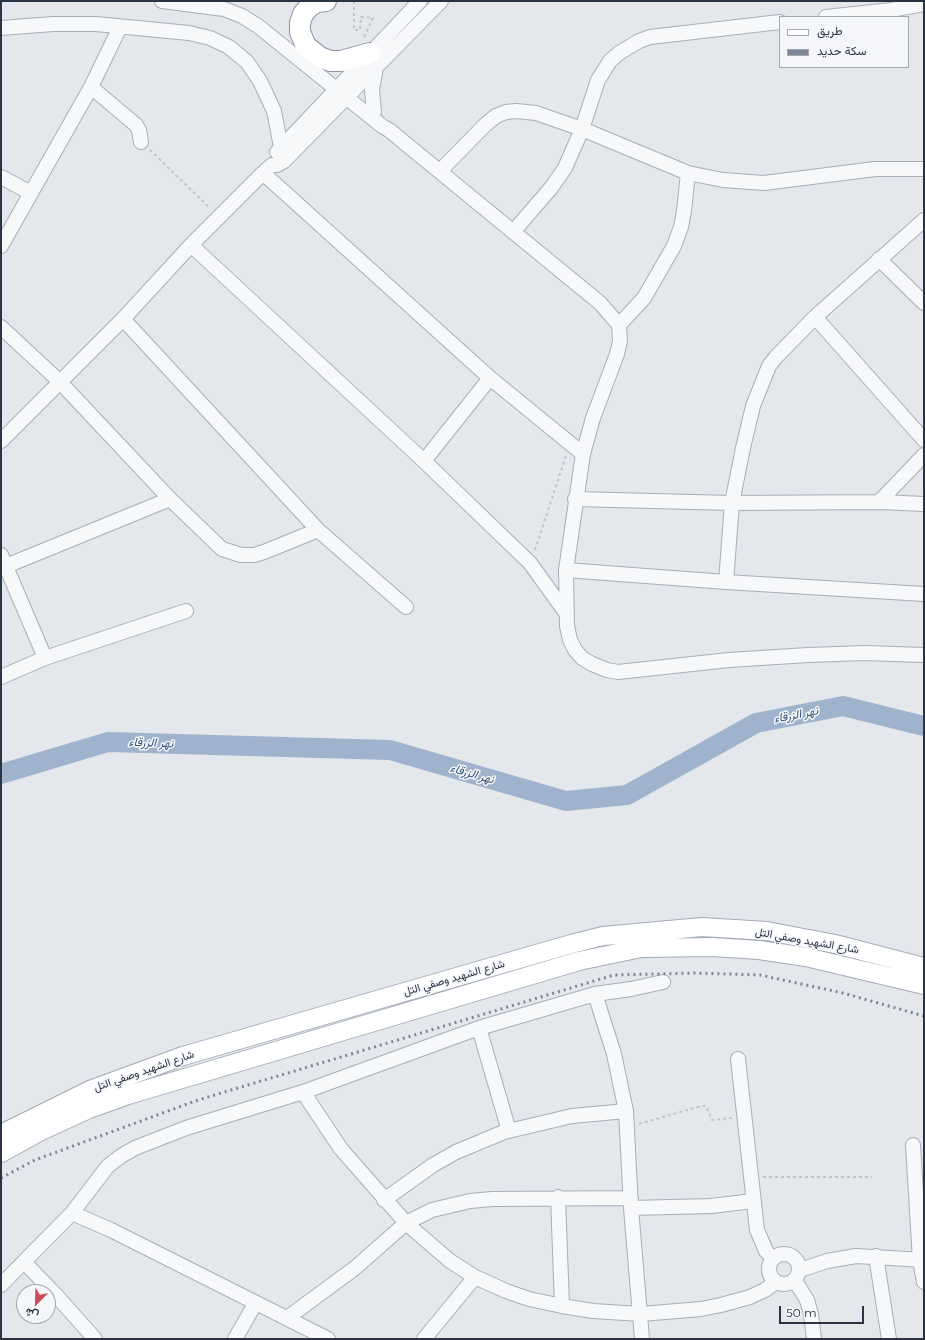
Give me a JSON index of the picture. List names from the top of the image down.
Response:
{
  "streets": {
    "main road": ["شارع الشهيد وصفي التل"]
  },
  "water": ["نهر الزرقاء"],
  "legend": ["طريق", "سكة حديد"],
  "scale_bar": "50 m",
  "north": "bottom left"
}
